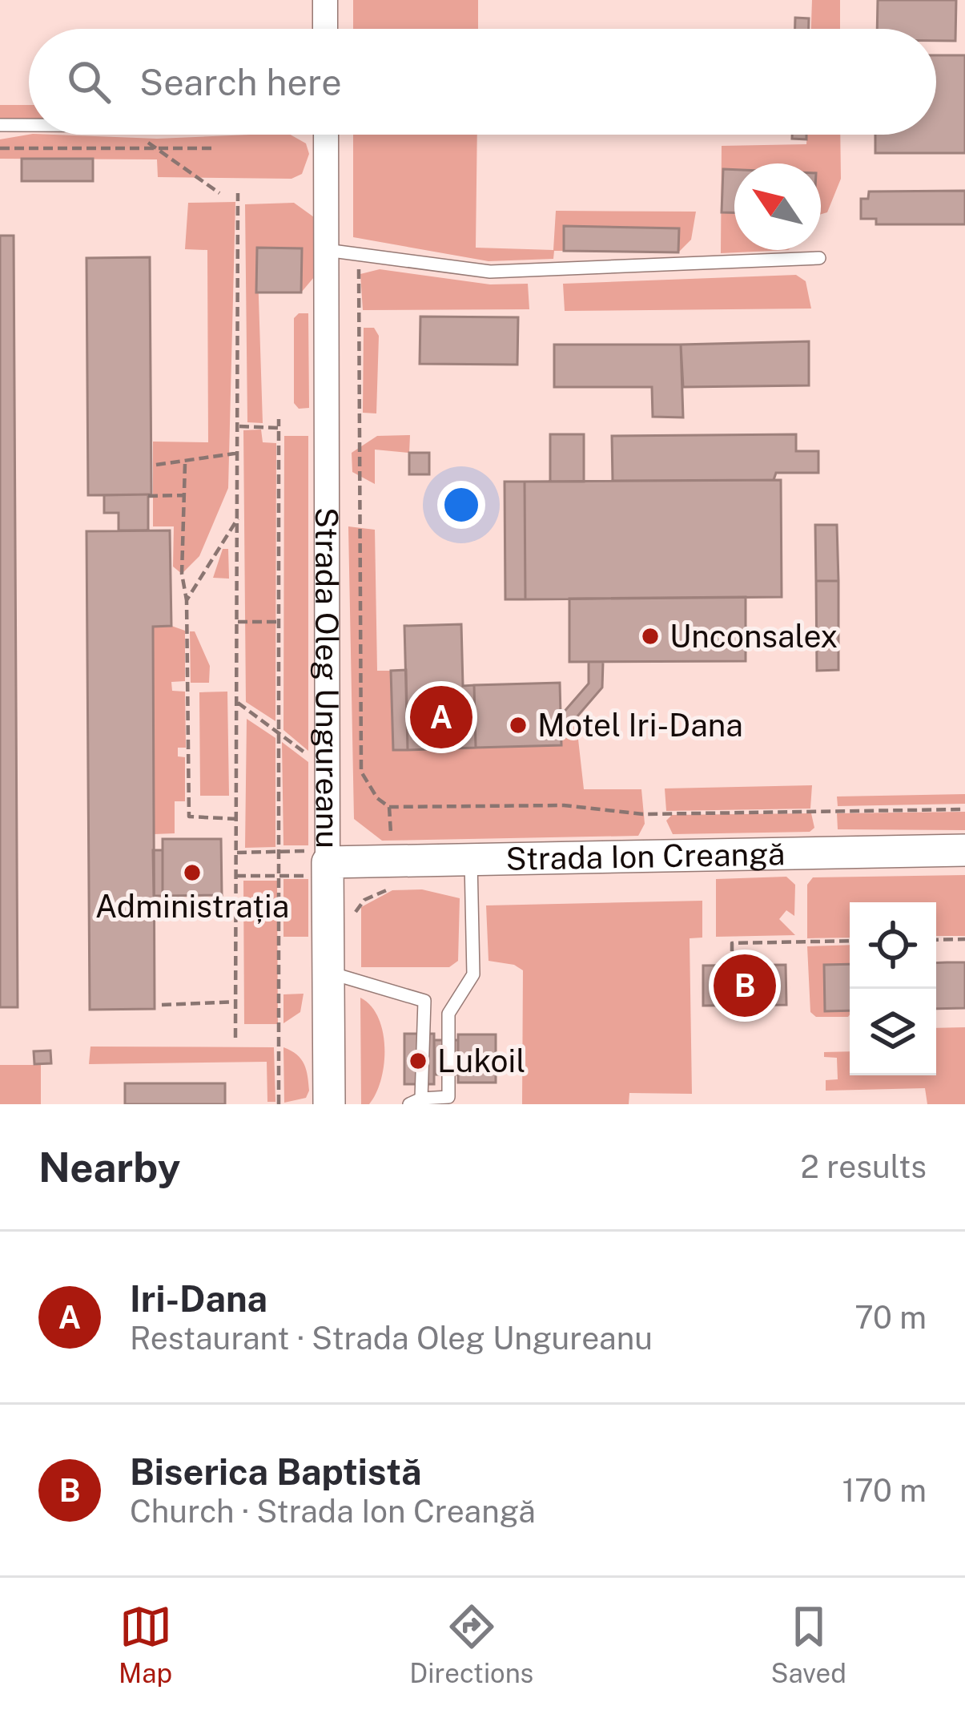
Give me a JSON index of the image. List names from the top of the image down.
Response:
{
  "streets": {
    "street": ["Strada Oleg Ungureanu", "Strada Ion Creangă"]
  },
  "crossings": [
    ["Strada Oleg Ungureanu", "Strada Ion Creangă"]
  ],
  "places": [
    "Unconsalex",
    "Motel Iri-Dana",
    "Administrația",
    "Lukoil"
  ],
  "north": "top left",
  "page": {
    "search": "Search here",
    "pins": ["A", "B"],
    "heading": ["Nearby", "2 results"],
    "list": [
      {
        "mark": "A",
        "name": "Iri-Dana",
        "note": "Restaurant · Strada Oleg Ungureanu",
        "value": "70 m"
      },
      {
        "mark": "B",
        "name": "Biserica Baptistă",
        "note": "Church · Strada Ion Creangă",
        "value": "170 m"
      }
    ],
    "nav": ["Map", "Directions", "Saved"]
  }
}
